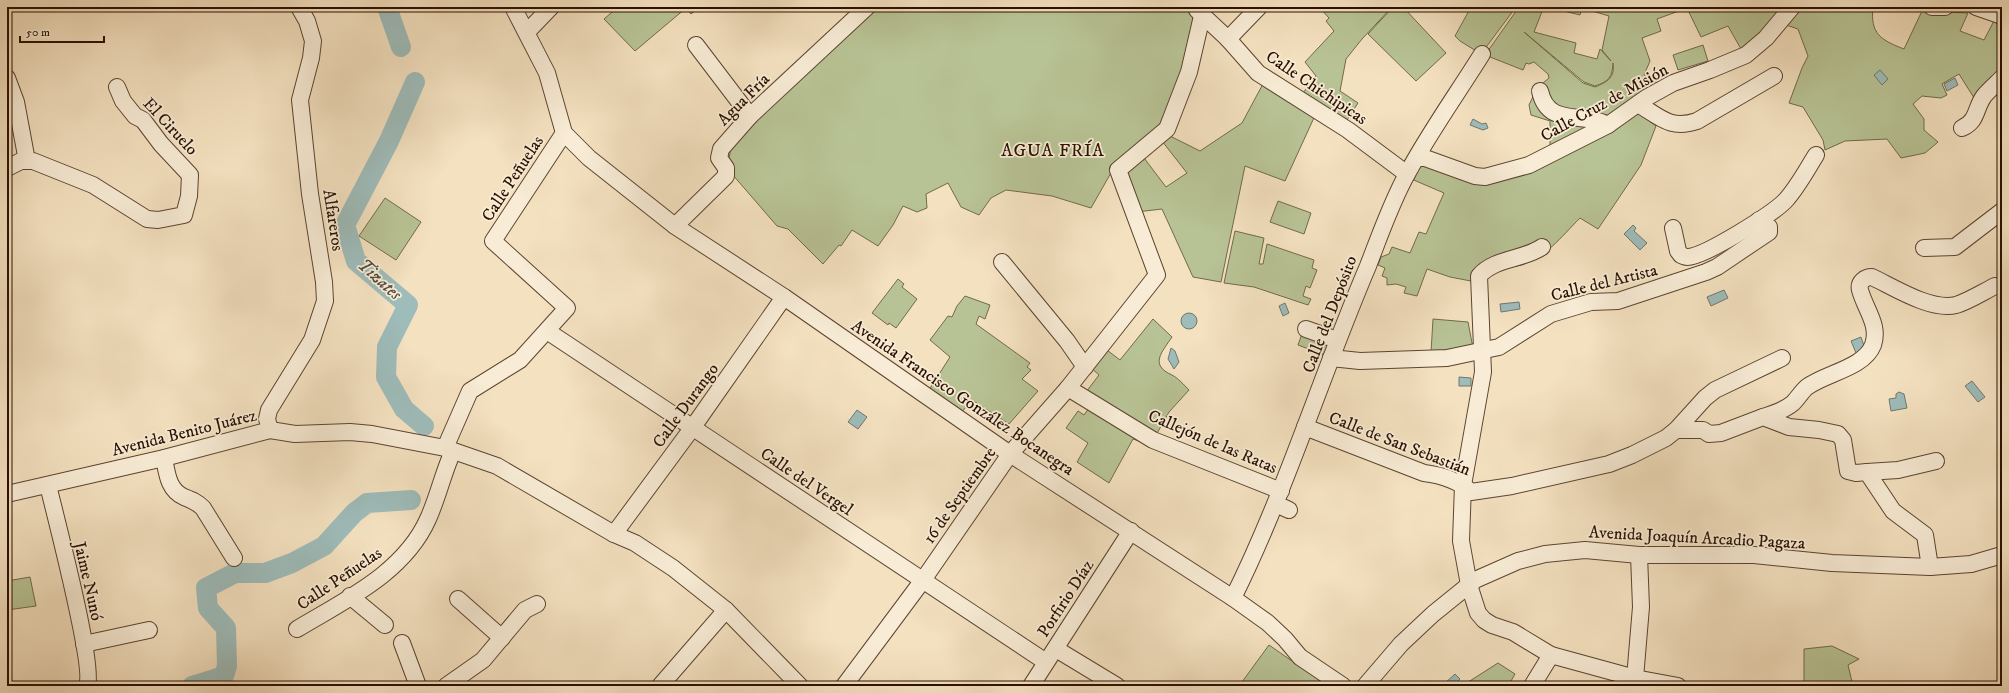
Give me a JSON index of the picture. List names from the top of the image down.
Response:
{
  "streets": {
    "street": [
      "Calle Chichipicas",
      "Agua Fría",
      "Calle Cruz de Misión",
      "El Ciruelo",
      "Calle Peñuelas",
      "Alfareros",
      "Calle del Artista",
      "Calle del Depósito",
      "Avenida Francisco González Bocanegra",
      "Calle Durango",
      "Avenida Benito Juárez",
      "Callejón de las Ratas",
      "Calle de San Sebastián",
      "Calle del Vergel",
      "16 de Septiembre",
      "Avenida Joaquín Arcadio Pagaza",
      "Jaime Nunó",
      "Porfirio Díaz"
    ]
  },
  "crossings": [
    ["Calle Chichipicas", "Calle del Depósito"],
    ["Calle Chichipicas", "16 de Septiembre"],
    ["Agua Fría", "Avenida Francisco González Bocanegra"],
    ["Calle Cruz de Misión", "Calle del Depósito"],
    ["Calle Peñuelas", "Avenida Francisco González Bocanegra"],
    ["Calle Peñuelas", "Avenida Benito Juárez"],
    ["Calle Peñuelas", "Calle del Vergel"],
    ["Alfareros", "Avenida Benito Juárez"],
    ["Calle del Artista", "Calle del Depósito"],
    ["Calle del Depósito", "Avenida Francisco González Bocanegra"],
    ["Calle del Depósito", "Callejón de las Ratas"],
    ["Calle del Depósito", "Calle de San Sebastián"],
    ["Avenida Francisco González Bocanegra", "Calle Durango"],
    ["Avenida Francisco González Bocanegra", "16 de Septiembre"],
    ["Avenida Francisco González Bocanegra", "Porfirio Díaz"],
    ["Calle Durango", "Avenida Benito Juárez"],
    ["Calle Durango", "Calle del Vergel"],
    ["Avenida Benito Juárez", "Jaime Nunó"],
    ["Callejón de las Ratas", "16 de Septiembre"],
    ["Calle del Vergel", "16 de Septiembre"],
    ["Calle del Vergel", "Porfirio Díaz"]
  ],
  "districts": ["AGUA FRÍA"],
  "water": ["Tizates"],
  "scale_bar": "50 m"
}
